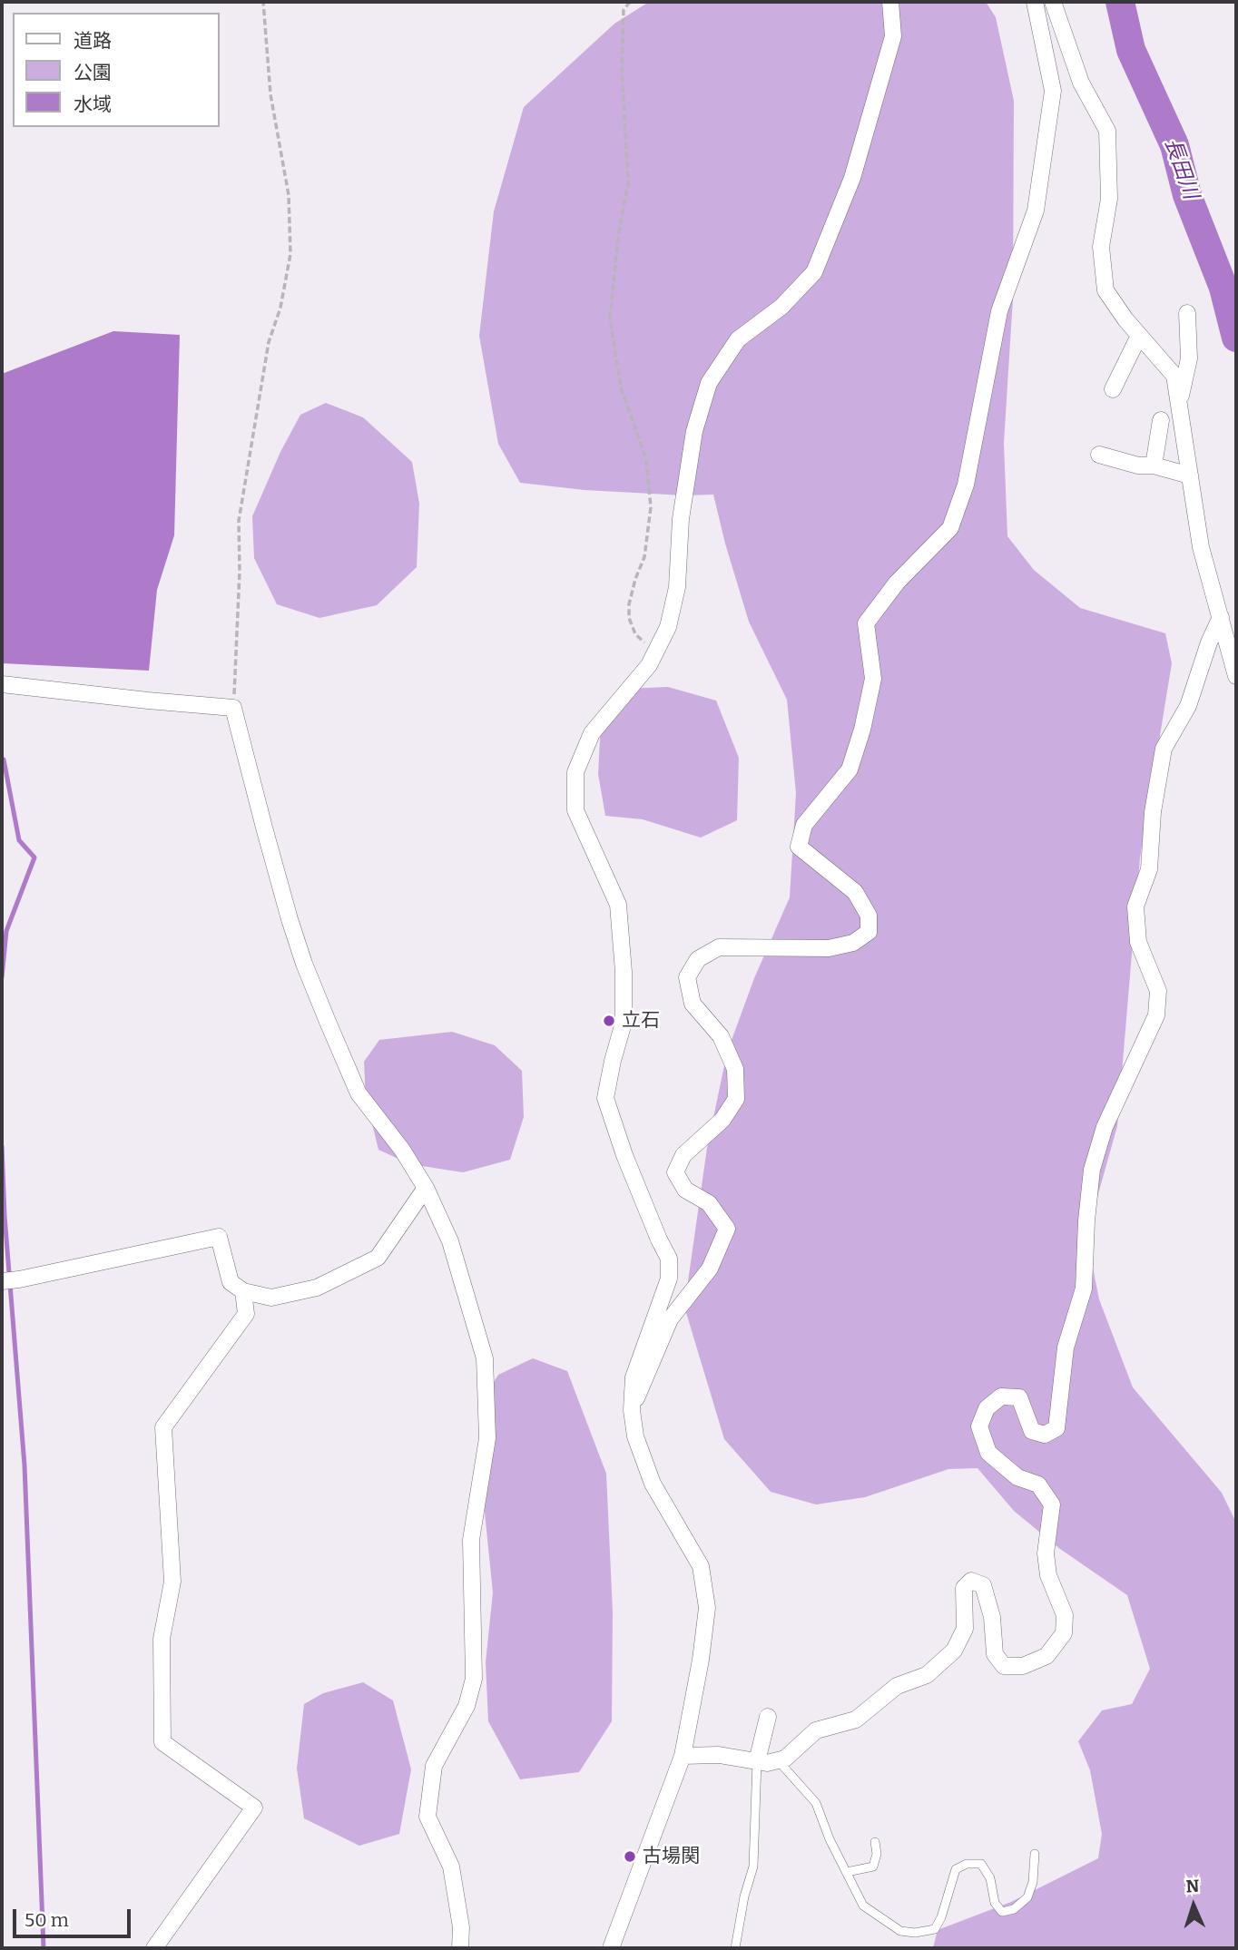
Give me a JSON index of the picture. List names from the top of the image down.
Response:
{
  "water": ["長田川"],
  "places": ["立石", "古場関"],
  "legend": ["道路", "公園", "水域"],
  "scale_bar": "50 m",
  "north": "top"
}
